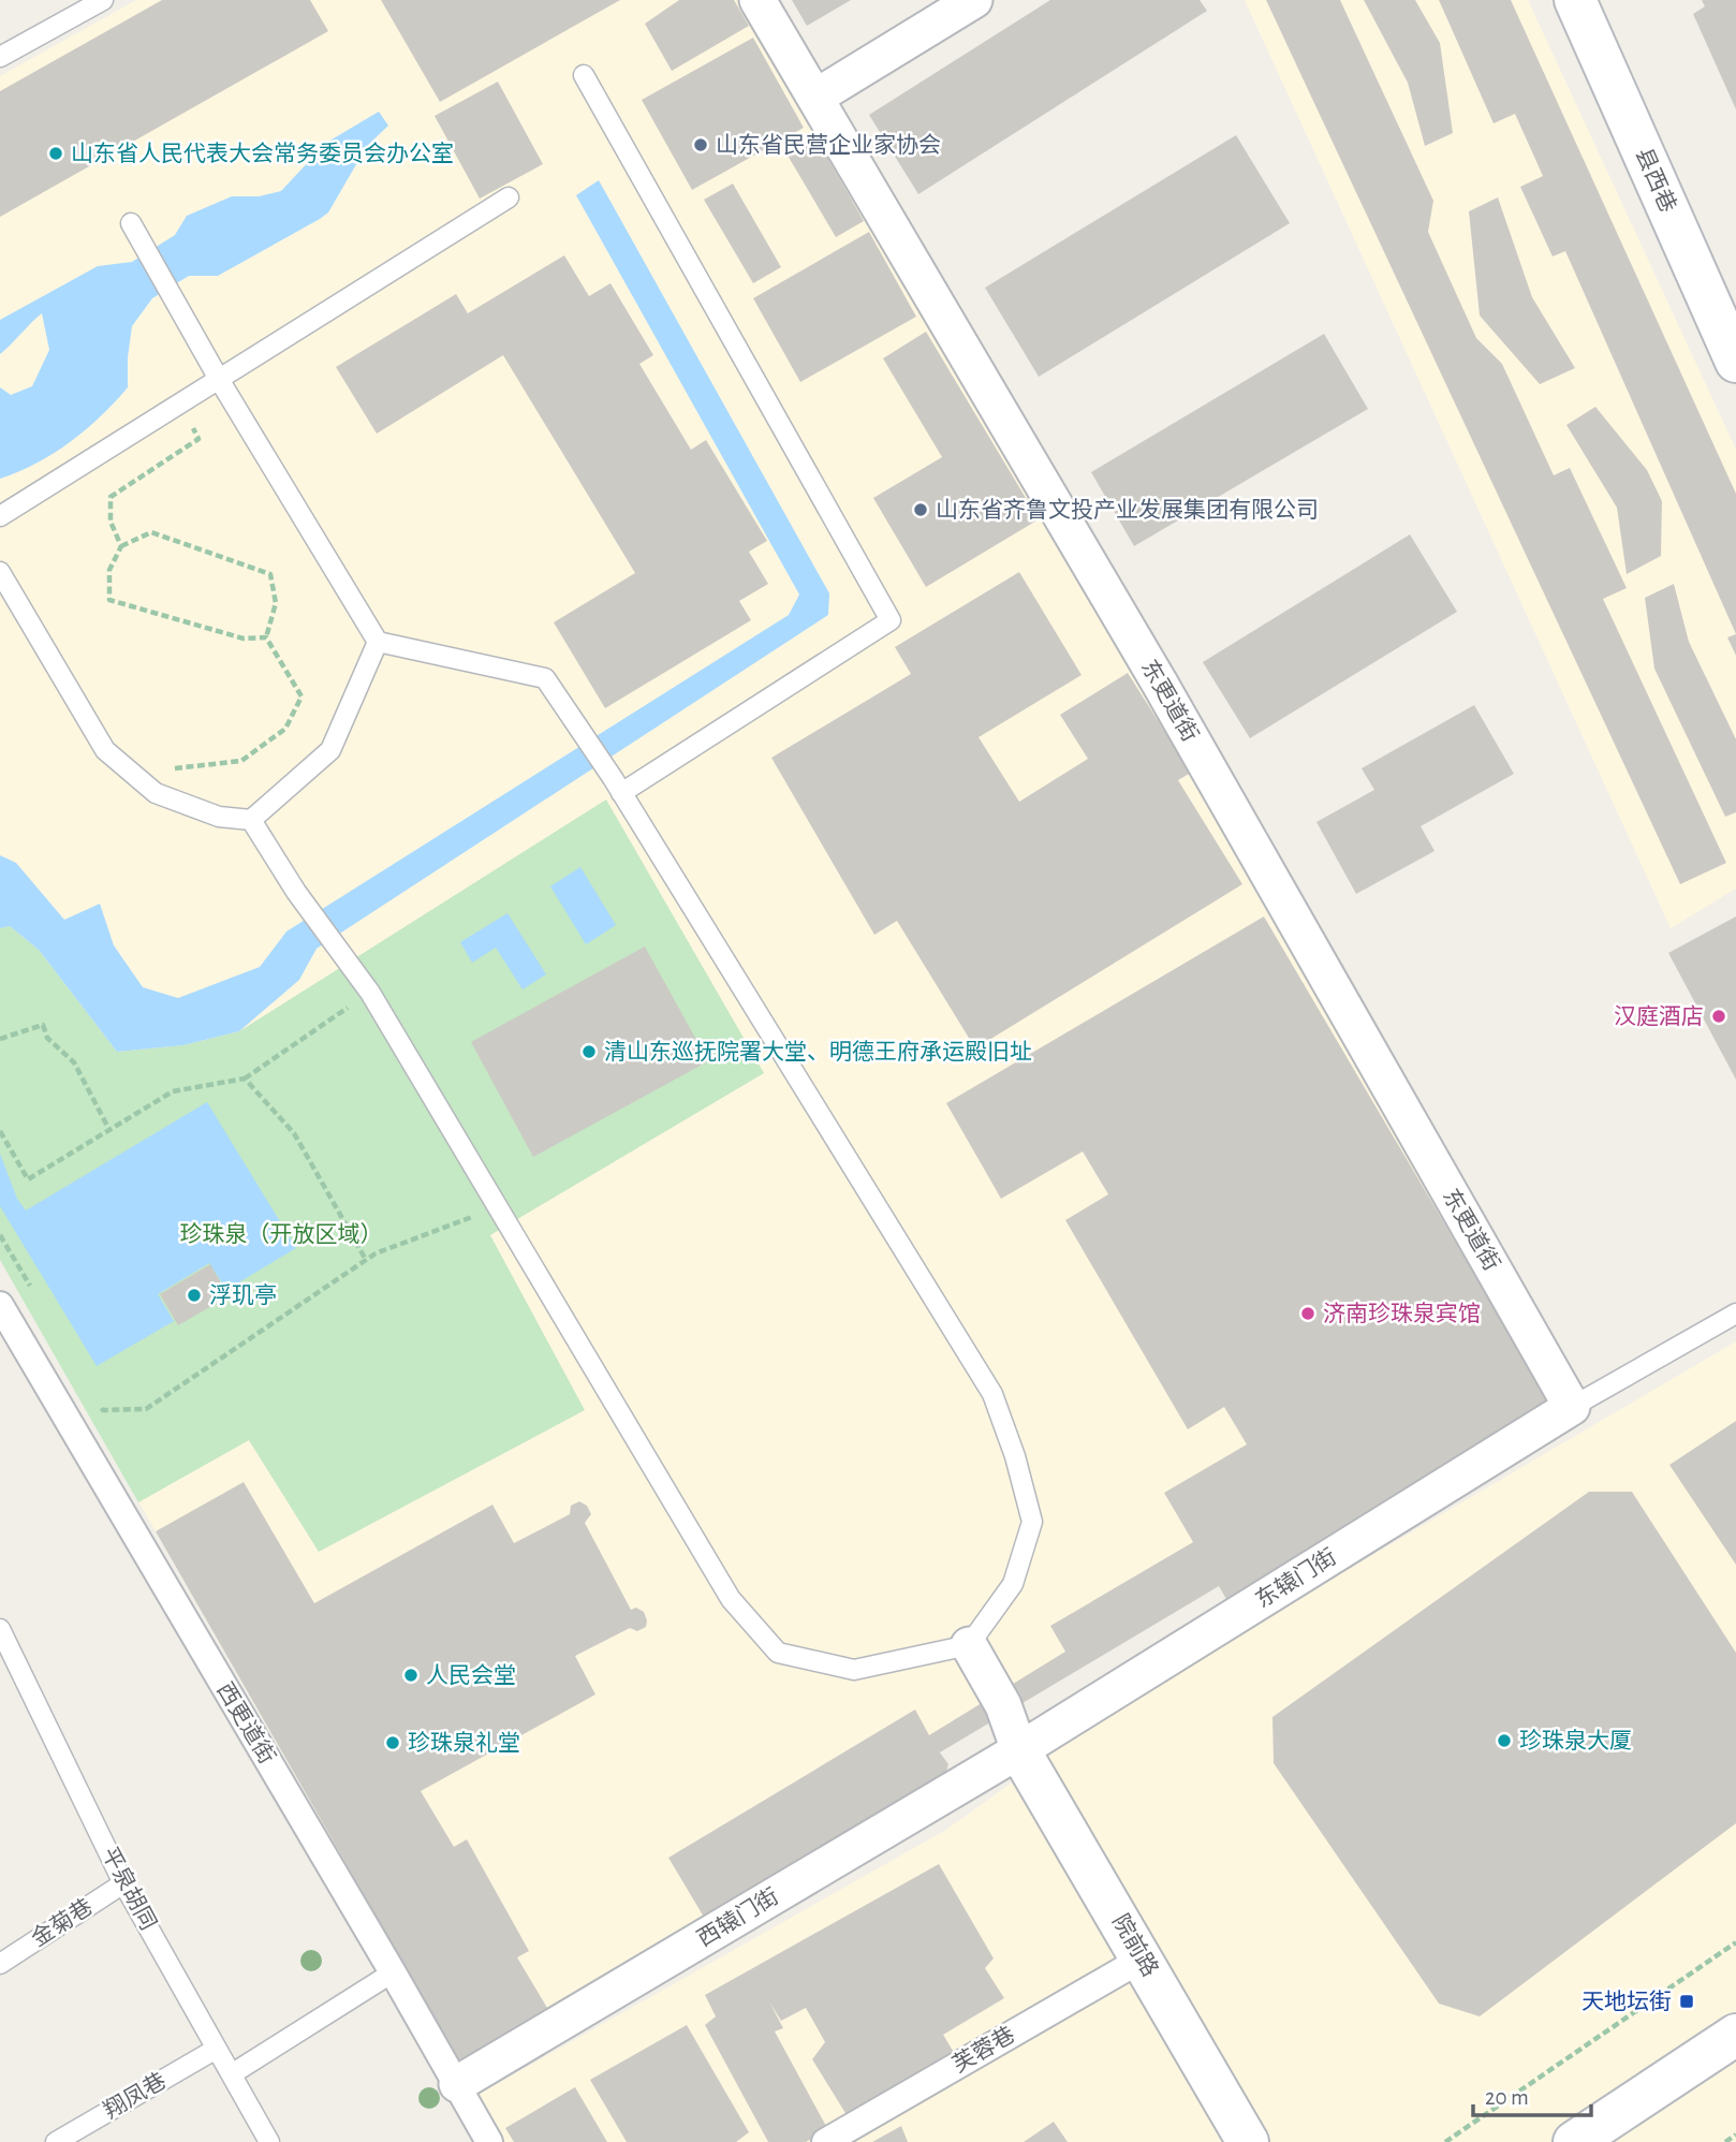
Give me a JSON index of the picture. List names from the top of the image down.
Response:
{
  "streets": {
    "main road": ["县西巷", "院前路"],
    "street": [
      "东更道街",
      "东辕门街",
      "西更道街",
      "西辕门街",
      "芙蓉巷"
    ],
    "lane": ["平泉胡同", "金菊巷", "翔凤巷"]
  },
  "crossings": [
    ["东更道街", "东辕门街"],
    ["东辕门街", "西辕门街"],
    ["东辕门街", "院前路"],
    ["西更道街", "西辕门街"],
    ["平泉胡同", "金菊巷"],
    ["平泉胡同", "翔凤巷"],
    ["西辕门街", "院前路"],
    ["院前路", "芙蓉巷"]
  ],
  "parks": ["珍珠泉（开放区域）"],
  "places": {
    "other": [
      "山东省民营企业家协会",
      "山东省人民代表大会常务委员会办公室",
      "山东省齐鲁文投产业发展集团有限公司",
      "汉庭酒店",
      "清山东巡抚院署大堂、明德王府承运殿旧址",
      "浮玑亭",
      "济南珍珠泉宾馆",
      "人民会堂",
      "珍珠泉大厦",
      "珍珠泉礼堂"
    ],
    "transit": ["天地坛街"]
  },
  "scale_bar": "20 m"
}
